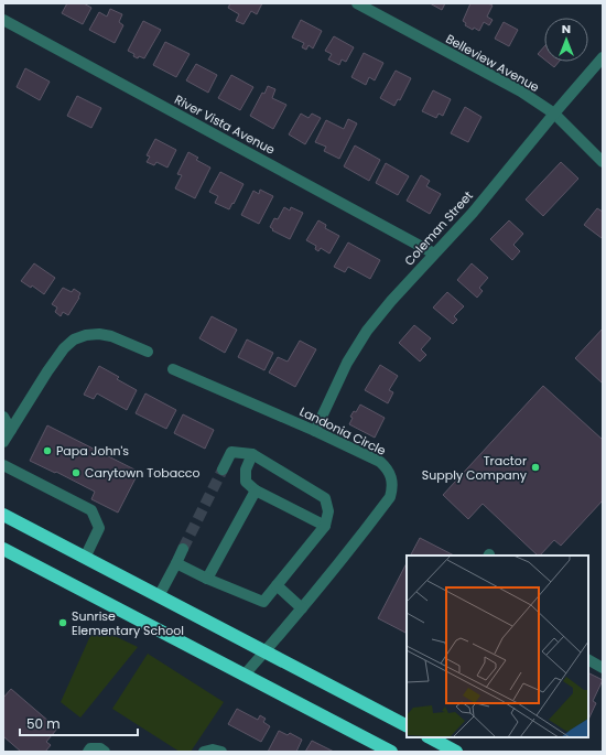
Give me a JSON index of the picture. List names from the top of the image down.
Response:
{
  "streets": {
    "street": [
      "Belleview Avenue",
      "River Vista Avenue",
      "Coleman Street",
      "Landonia Circle"
    ]
  },
  "crossings": [
    ["Belleview Avenue", "Coleman Street"],
    ["River Vista Avenue", "Coleman Street"],
    ["Coleman Street", "Landonia Circle"]
  ],
  "places": [
    "Papa John's",
    "Tractor Supply Company",
    "Carytown Tobacco",
    "Sunrise Elementary School"
  ],
  "scale_bar": "50 m",
  "north": "top"
}
